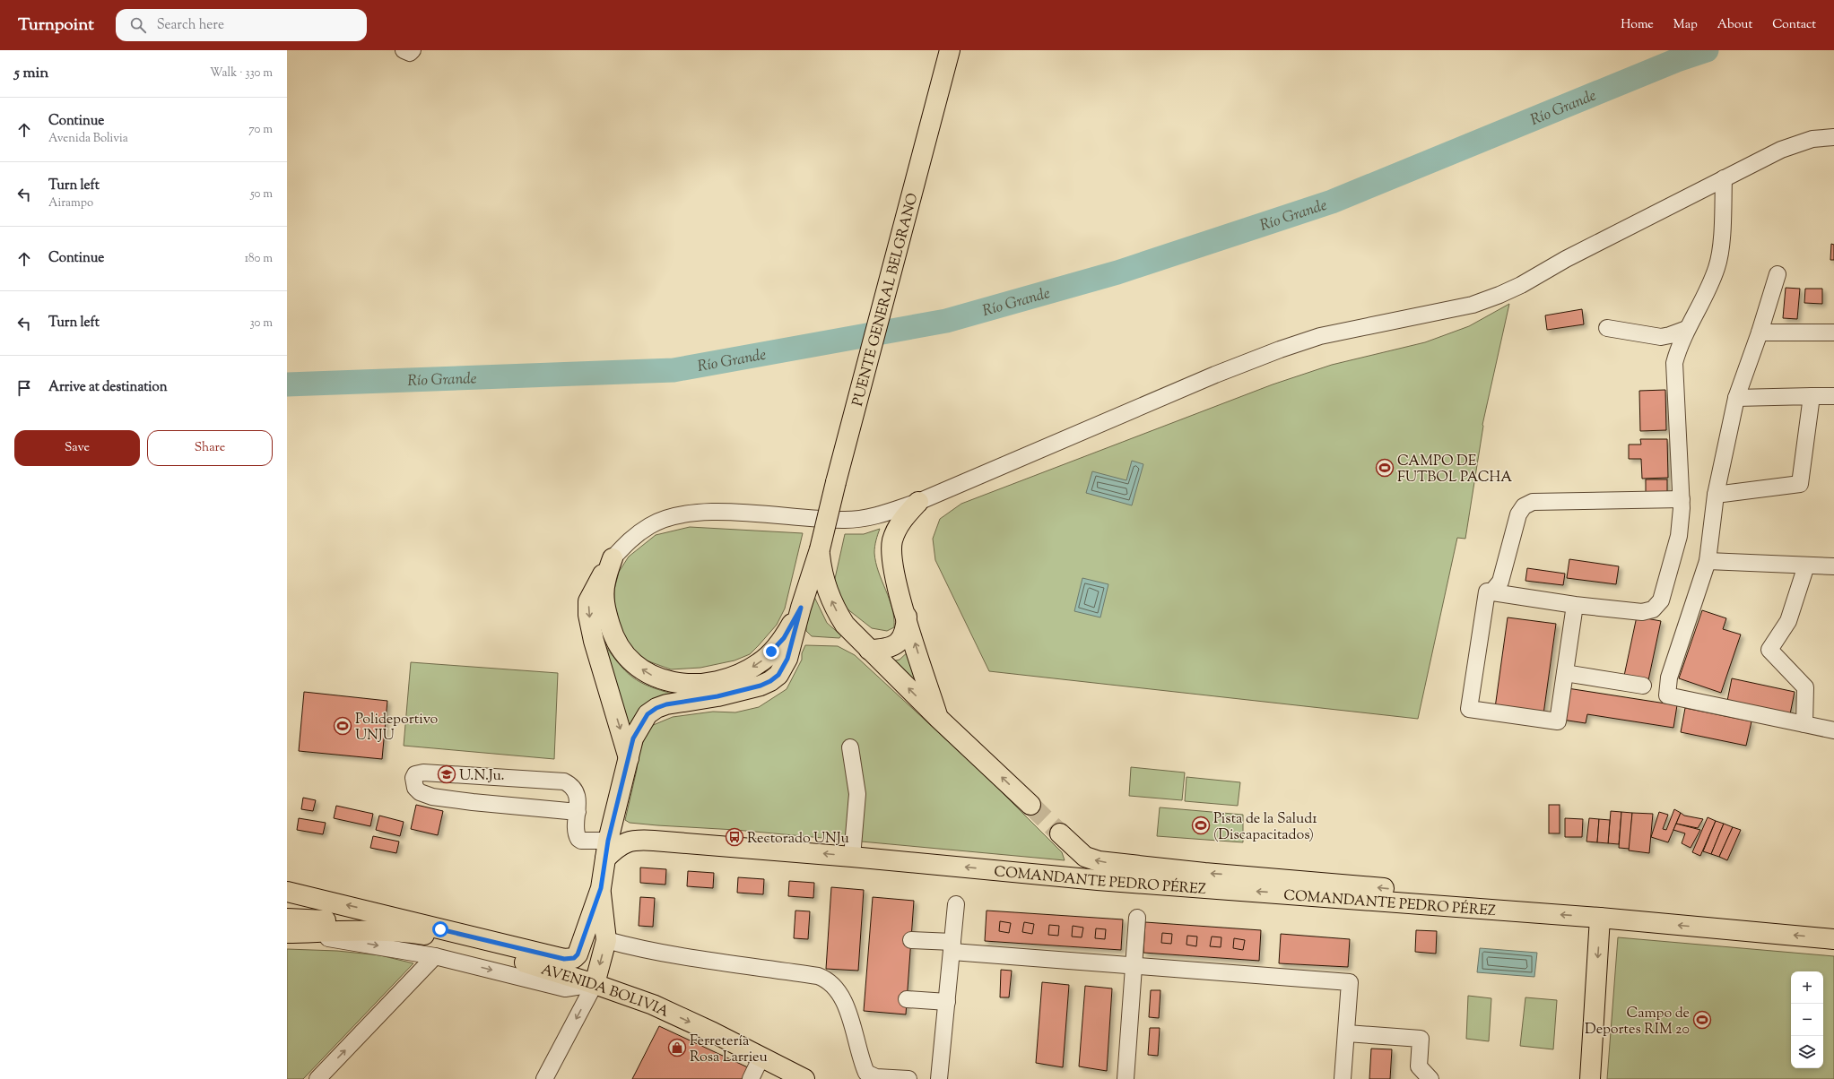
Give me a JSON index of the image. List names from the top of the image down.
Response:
{
  "streets": {
    "main road": ["PUENTE GENERAL BELGRANO", "COMANDANTE PEDRO PÉREZ", "AVENIDA BOLIVIA"]
  },
  "water": ["Río Grande"],
  "places": {
    "sports": [
      "CAMPO DE FUTBOL PACHA",
      "Polideportivo UNJU",
      "Pista de la Salud1 (Discapacitados)",
      "Campo de Deportes RIM 20"
    ],
    "school or university": ["U.N.Ju."],
    "bus stop": ["Rectorado UNJu"],
    "shop": ["Ferretería Rosa Larrieu"]
  },
  "page": {
    "header": "Turnpoint",
    "search": "Search here",
    "nav": [
      "Home",
      "Map",
      "About",
      "Contact"
    ],
    "heading": ["5 min", "Walk · 330 m"],
    "list": [
      ["Continue", "Avenida Bolivia", "70 m"],
      ["Turn left", "Airampo", "50 m"],
      ["Continue", "180 m"],
      ["Turn left", "30 m"],
      "Arrive at destination"
    ],
    "buttons": ["Save", "Share"],
    "map_buttons": ["+", "−"]
  }
}
